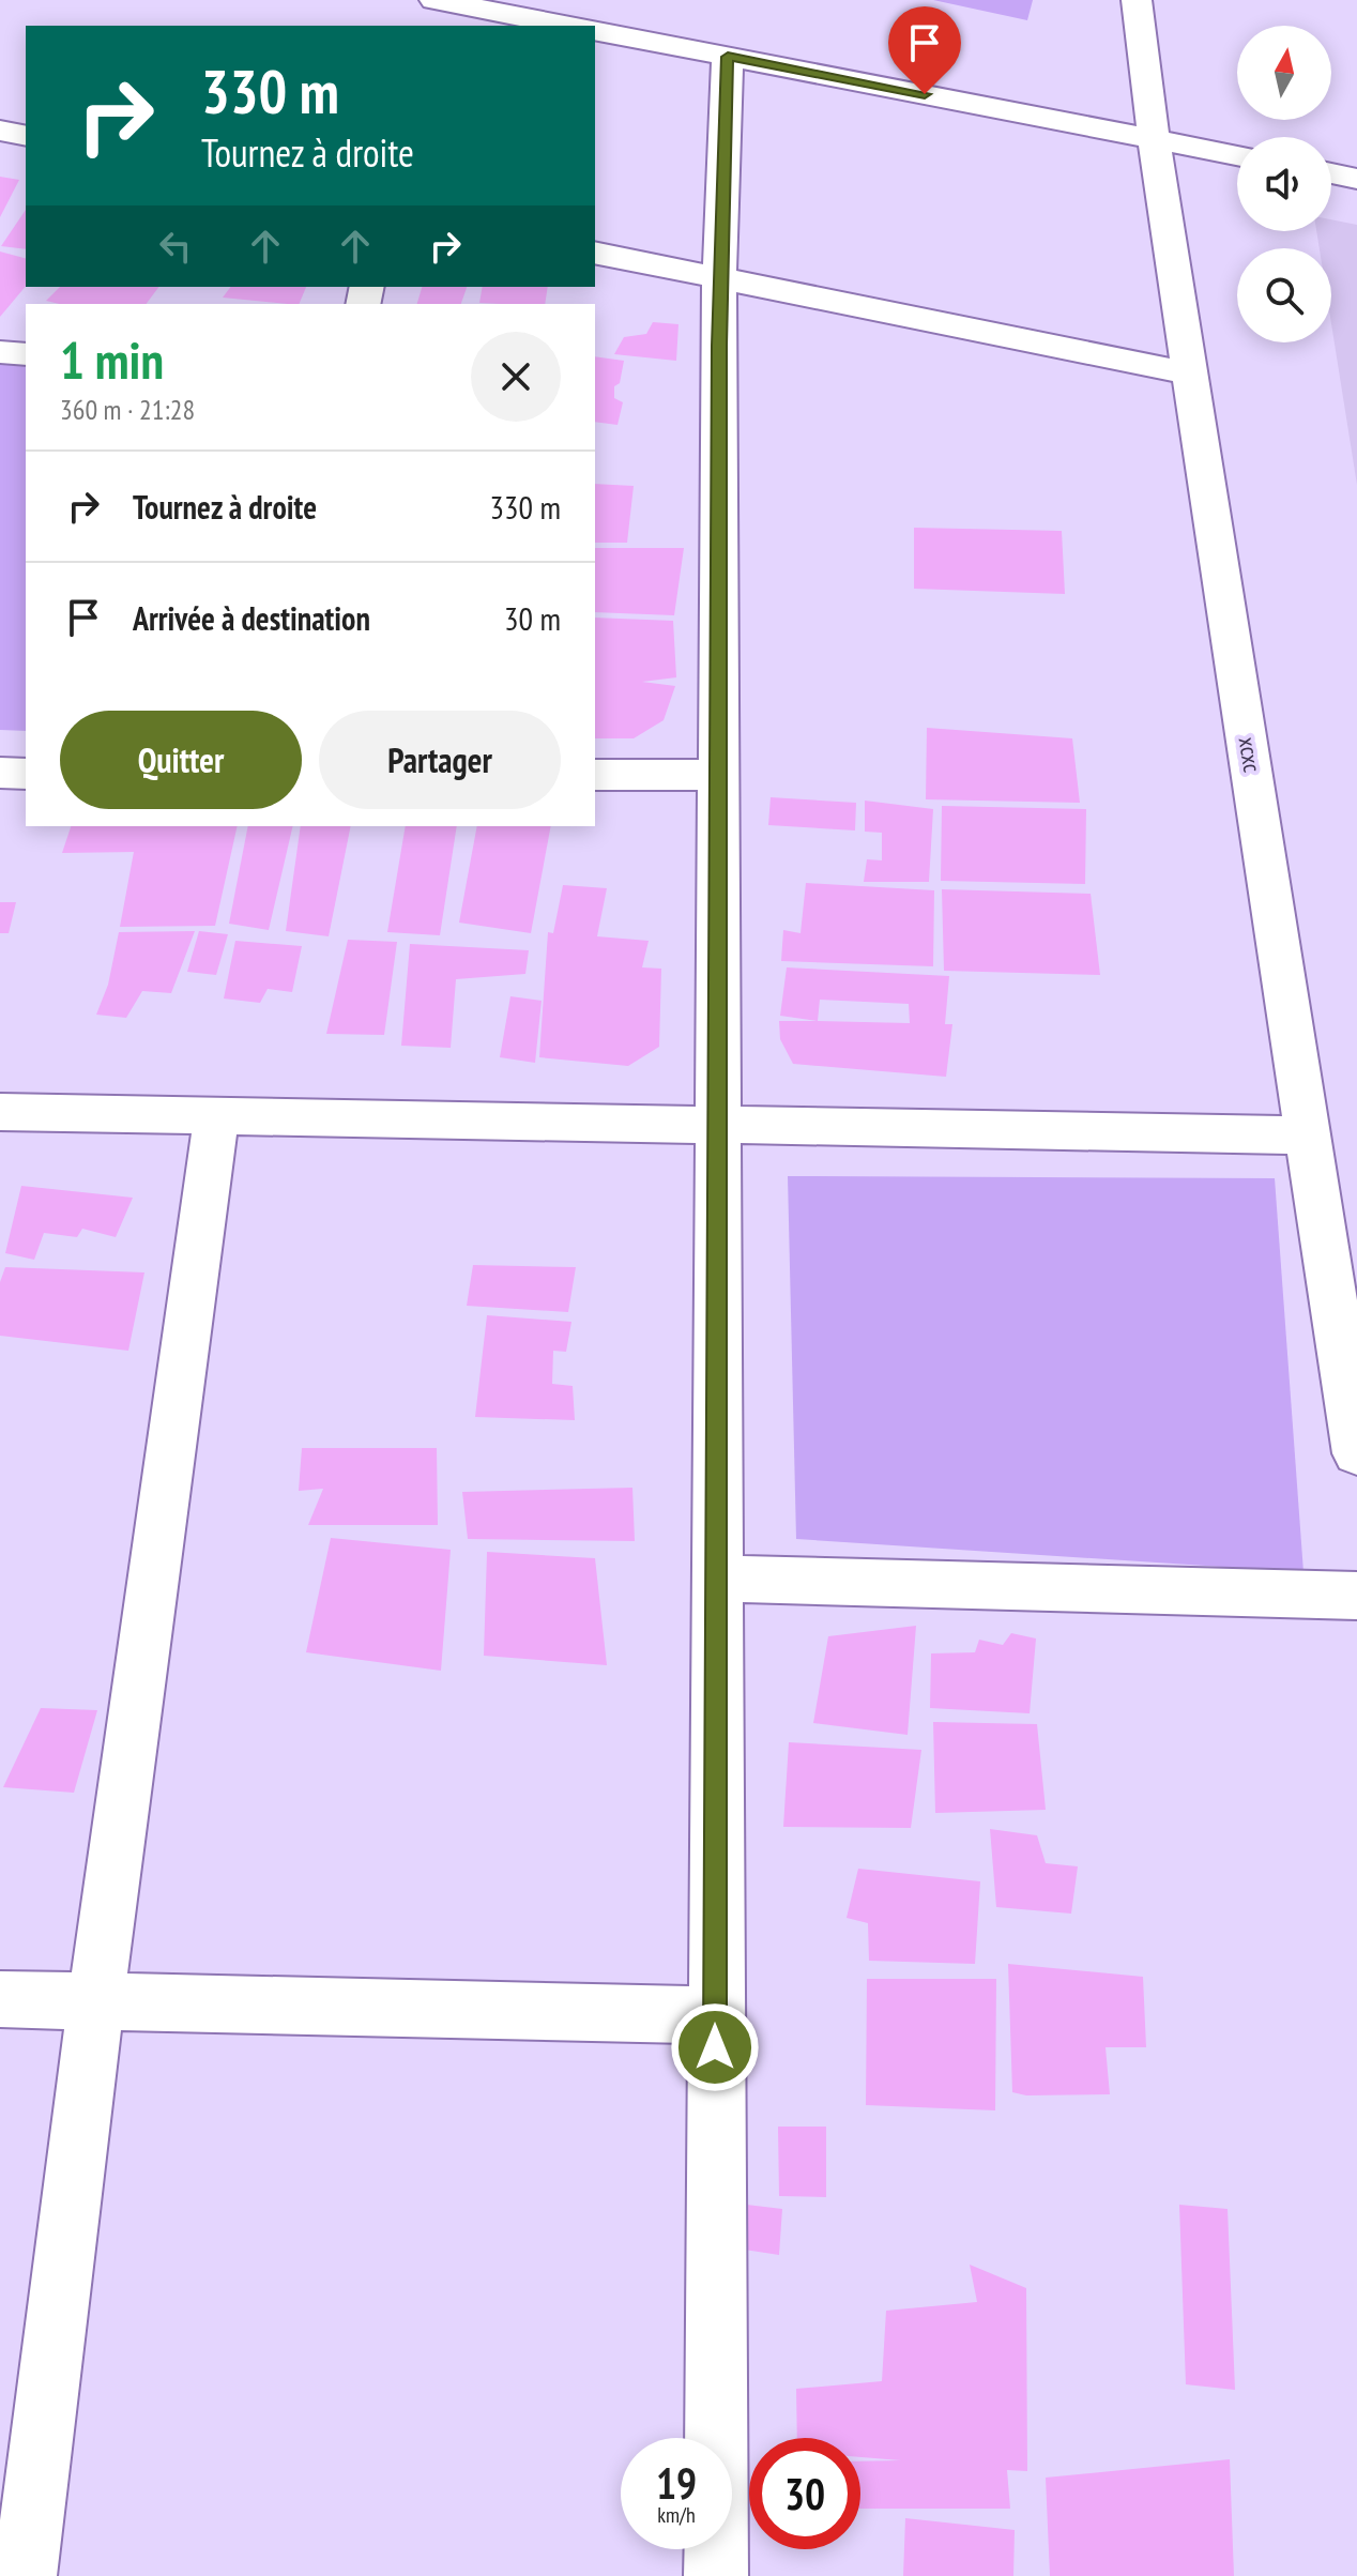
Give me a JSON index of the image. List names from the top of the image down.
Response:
{
  "streets": {
    "street": ["xcxc"]
  },
  "north": "top",
  "page": {
    "turn": ["330 m", "Tournez à droite"],
    "heading": ["1 min", "360 m · 21:28"],
    "list": [
      {
        "name": "Tournez à droite",
        "value": "330 m"
      },
      {
        "name": "Arrivée à destination",
        "value": "30 m"
      }
    ],
    "buttons": ["Quitter", "Partager"],
    "speed": "19 km/h",
    "limit": "30"
  }
}
